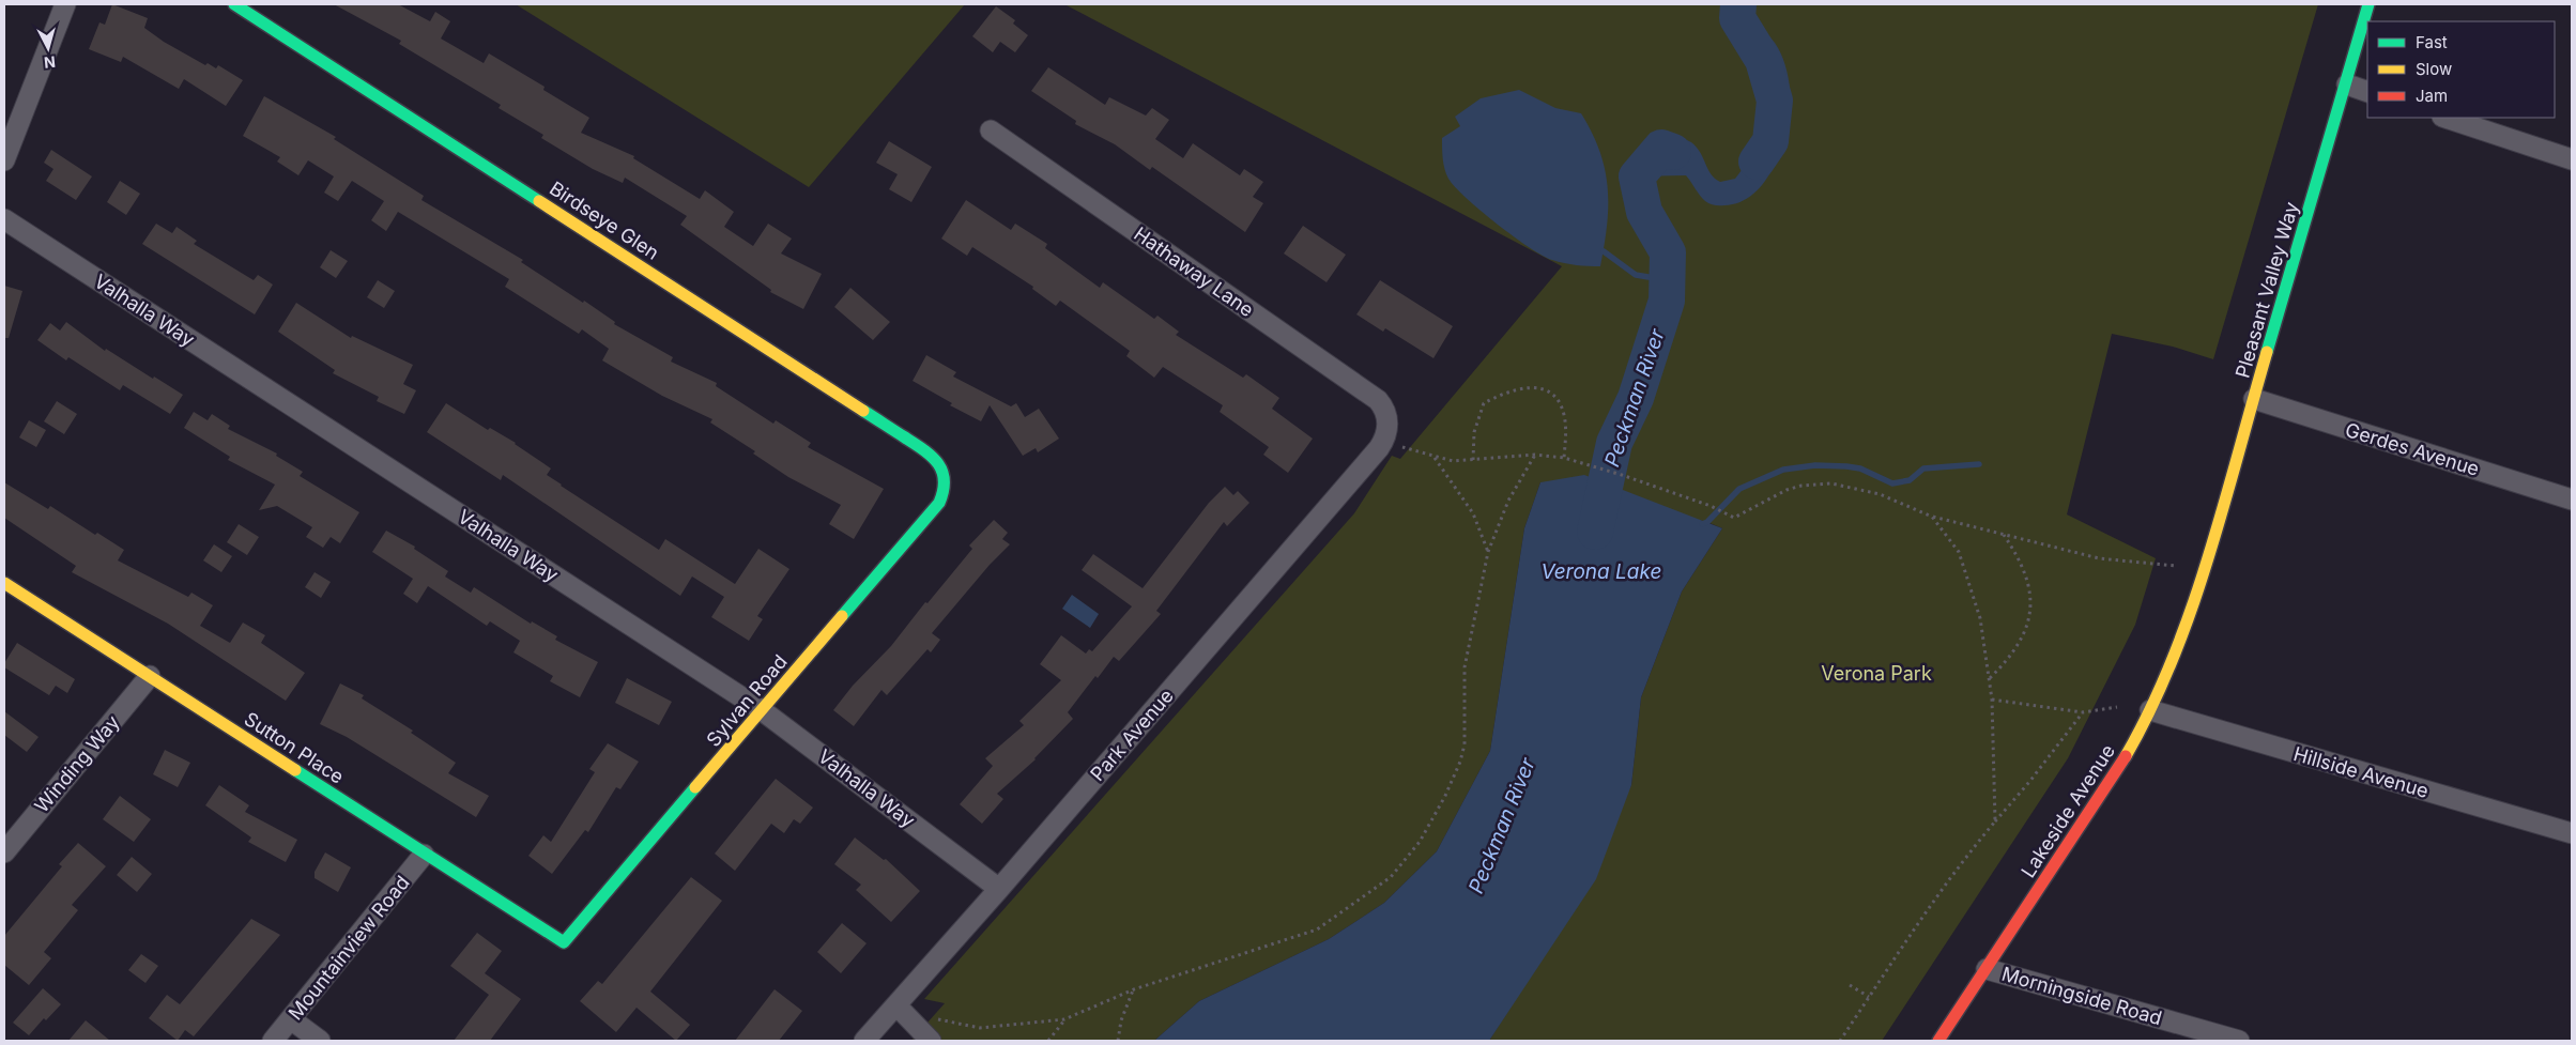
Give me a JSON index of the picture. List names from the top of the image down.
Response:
{
  "streets": {
    "street": [
      "Birdseye Glen",
      "Hathaway Lane",
      "Pleasant Valley Way",
      "Valhalla Way",
      "Gerdes Avenue",
      "Sylvan Road",
      "Park Avenue",
      "Sutton Place",
      "Winding Way",
      "Hillside Avenue",
      "Lakeside Avenue",
      "Mountainview Road",
      "Morningside Road"
    ]
  },
  "crossings": [
    ["Birdseye Glen", "Sylvan Road"],
    ["Hathaway Lane", "Park Avenue"],
    ["Pleasant Valley Way", "Gerdes Avenue"],
    ["Pleasant Valley Way", "Lakeside Avenue"],
    ["Valhalla Way", "Sylvan Road"],
    ["Valhalla Way", "Park Avenue"],
    ["Sylvan Road", "Sutton Place"],
    ["Sutton Place", "Winding Way"],
    ["Sutton Place", "Mountainview Road"],
    ["Hillside Avenue", "Lakeside Avenue"],
    ["Lakeside Avenue", "Morningside Road"]
  ],
  "water": ["Peckman River", "Verona Lake"],
  "parks": ["Verona Park"],
  "legend": ["Fast", "Slow", "Jam"],
  "north": "bottom"
}
